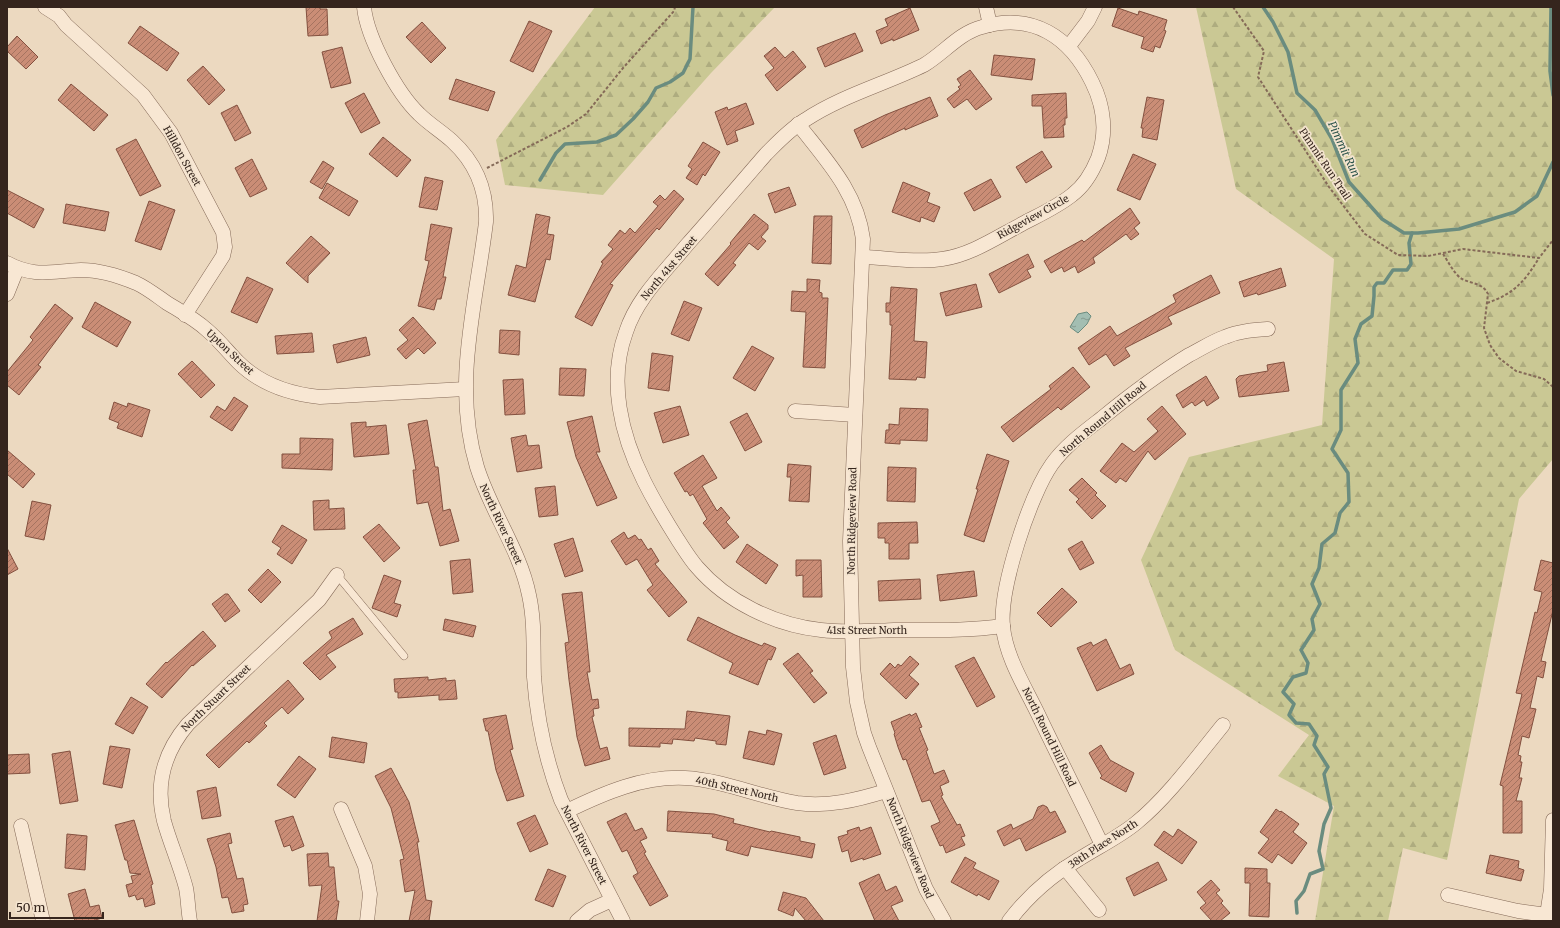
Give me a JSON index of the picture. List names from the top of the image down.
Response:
{
  "streets": {
    "street": [
      "Hilldon Street",
      "Ridgeview Circle",
      "North 41st Street",
      "Upton Street",
      "North Round Hill Road",
      "North Ridgeview Road",
      "North River Street",
      "41st Street North",
      "North Stuart Street",
      "40th Street North",
      "38th Place North"
    ],
    "path": ["Pimmit Run Trail"]
  },
  "crossings": [
    ["Hilldon Street", "Upton Street"],
    ["Ridgeview Circle", "North 41st Street"],
    ["Ridgeview Circle", "North Ridgeview Road"],
    ["North 41st Street", "North Ridgeview Road"],
    ["North 41st Street", "41st Street North"],
    ["Upton Street", "North River Street"],
    ["North Round Hill Road", "41st Street North"],
    ["North Round Hill Road", "38th Place North"],
    ["North Ridgeview Road", "41st Street North"],
    ["North Ridgeview Road", "40th Street North"],
    ["North River Street", "40th Street North"]
  ],
  "water": ["Pimmit Run"],
  "scale_bar": "50 m"
}
